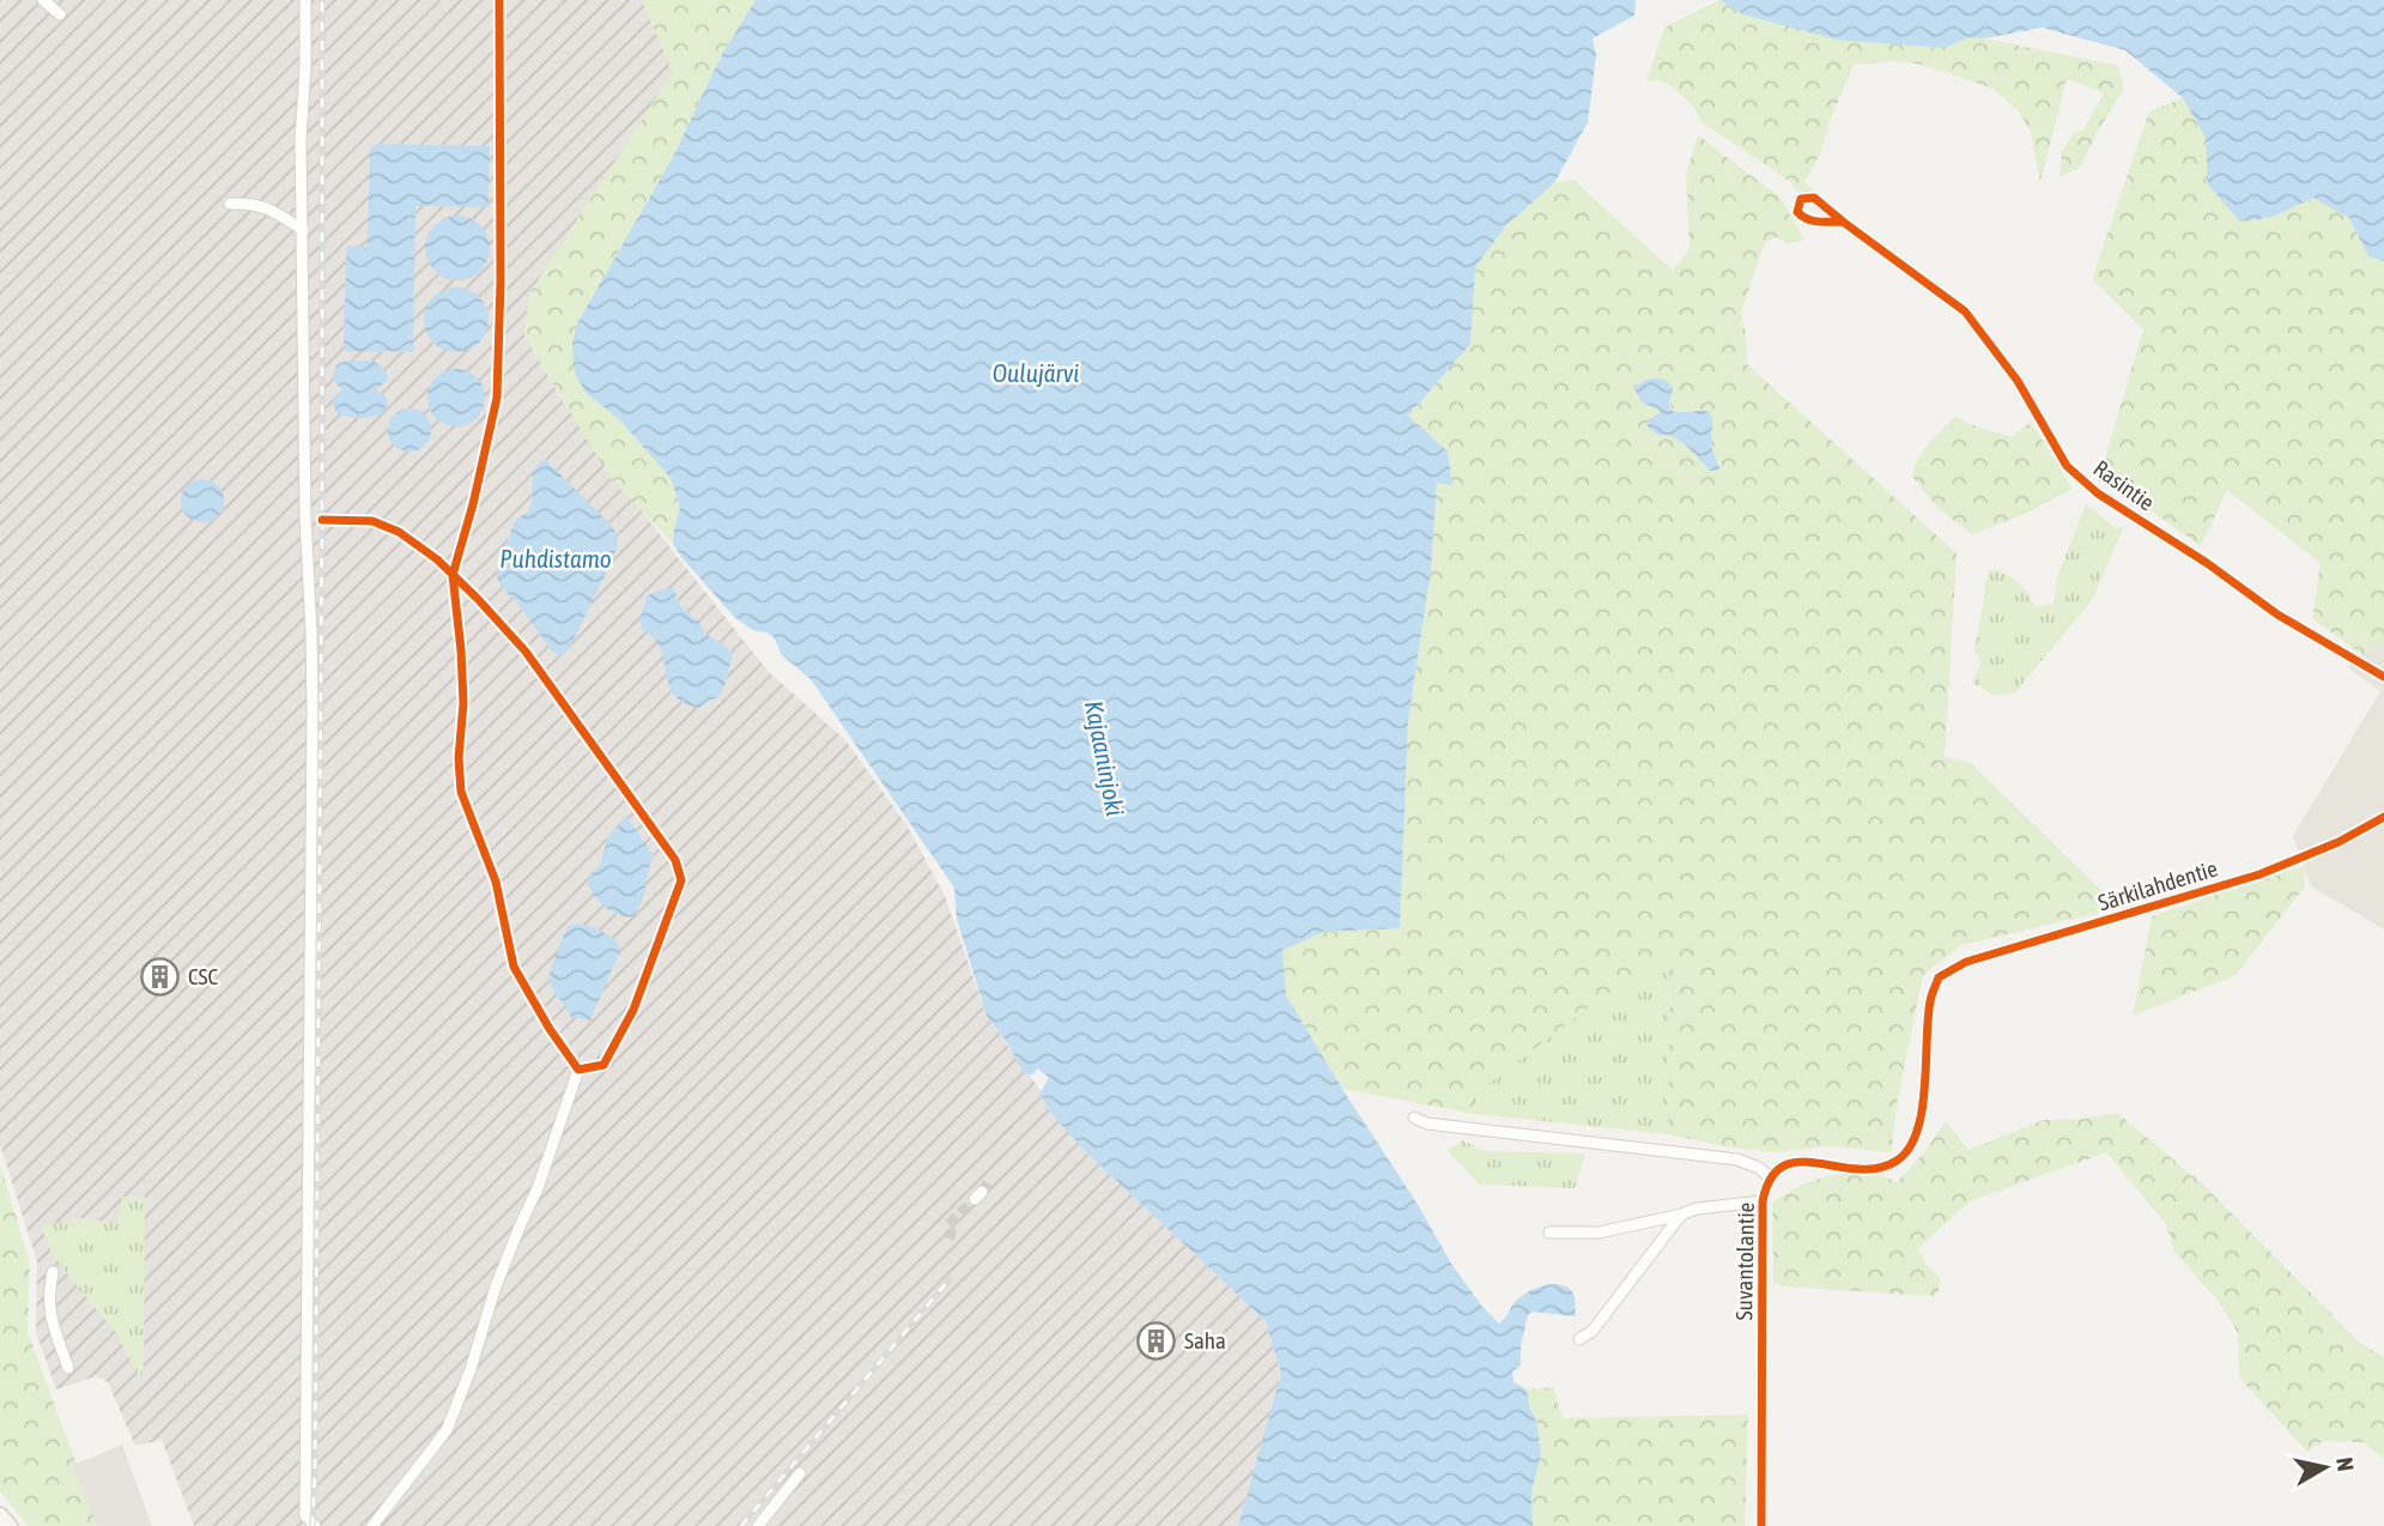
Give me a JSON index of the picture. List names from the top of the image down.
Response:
{
  "streets": {
    "street": ["Rasintie", "Särkilahdentie", "Suvantolantie"]
  },
  "crossings": [
    ["Särkilahdentie", "Suvantolantie"]
  ],
  "water": ["Oulujärvi", "Puhdistamo", "Kajaaninjoki"],
  "places": {
    "building": ["CSC", "Saha"]
  },
  "north": "right"
}
